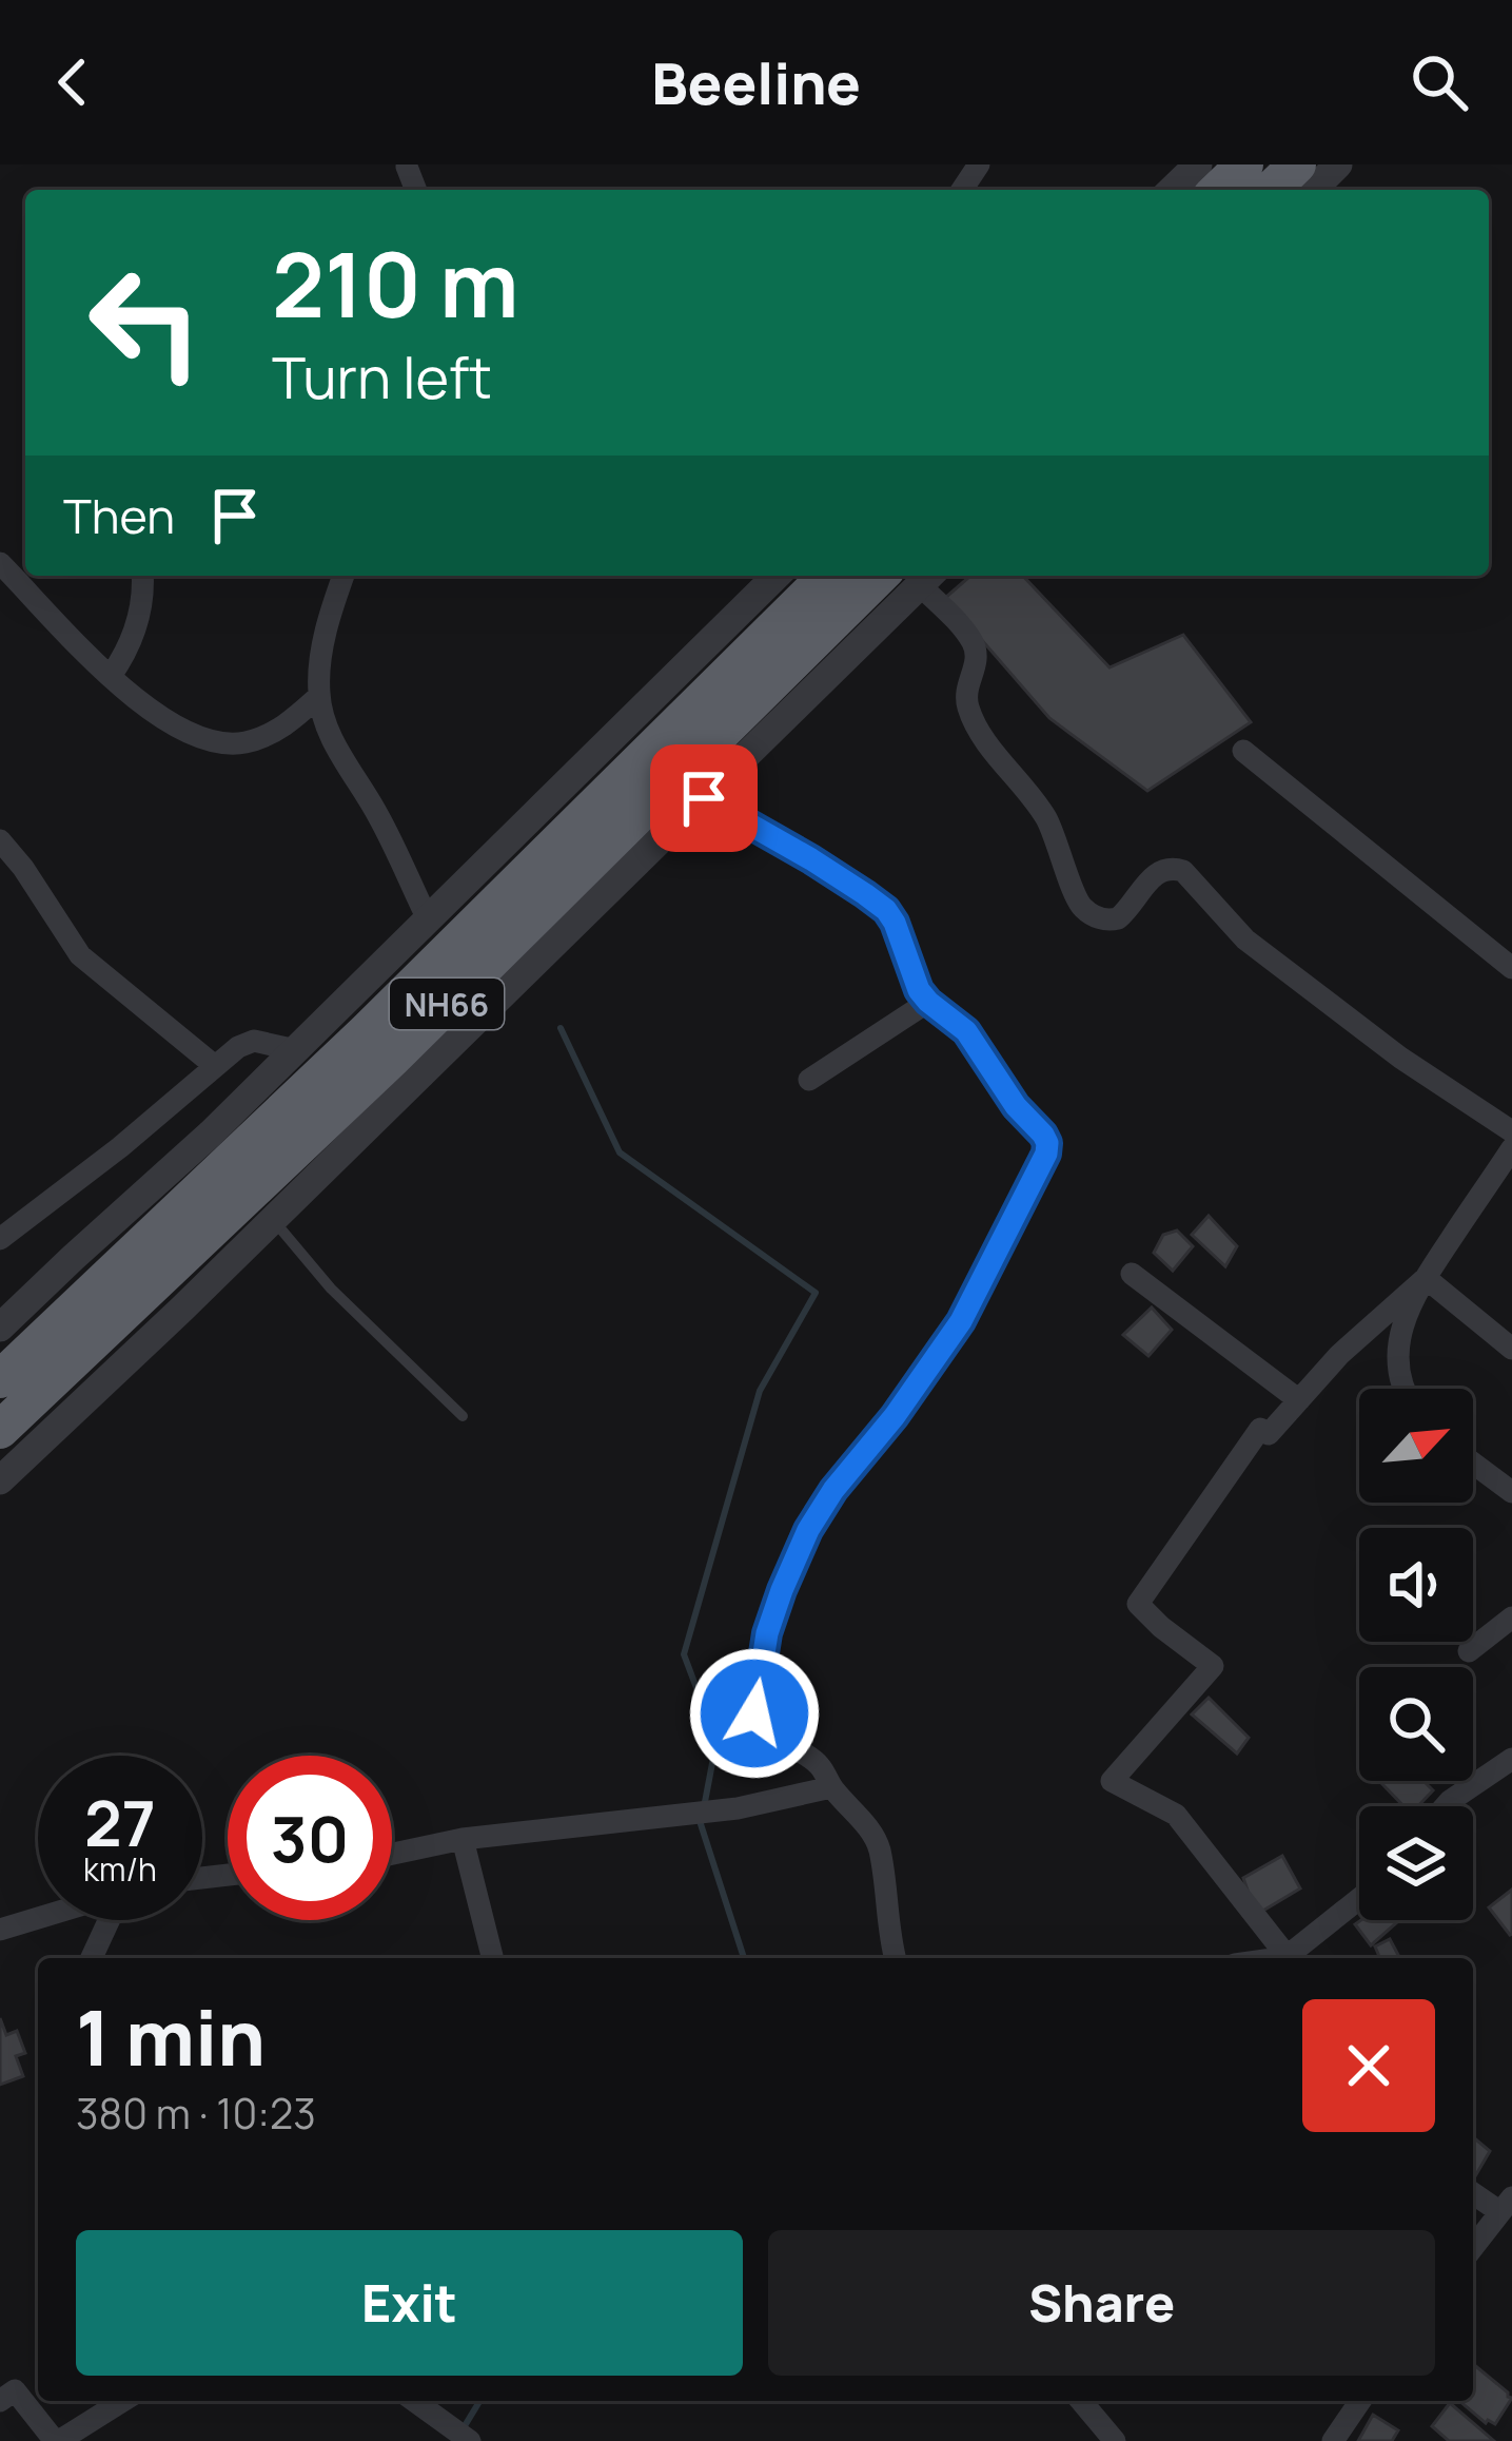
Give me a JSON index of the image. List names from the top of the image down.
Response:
{
  "streets": {
    "highway": ["NH66"]
  },
  "north": "top right",
  "page": {
    "header": "Beeline",
    "turn": ["210 m", "Turn left"],
    "then": "Then",
    "speed": "27 km/h",
    "limit": "30",
    "heading": ["1 min", "380 m · 10:23"],
    "buttons": ["Exit", "Share"]
  }
}
